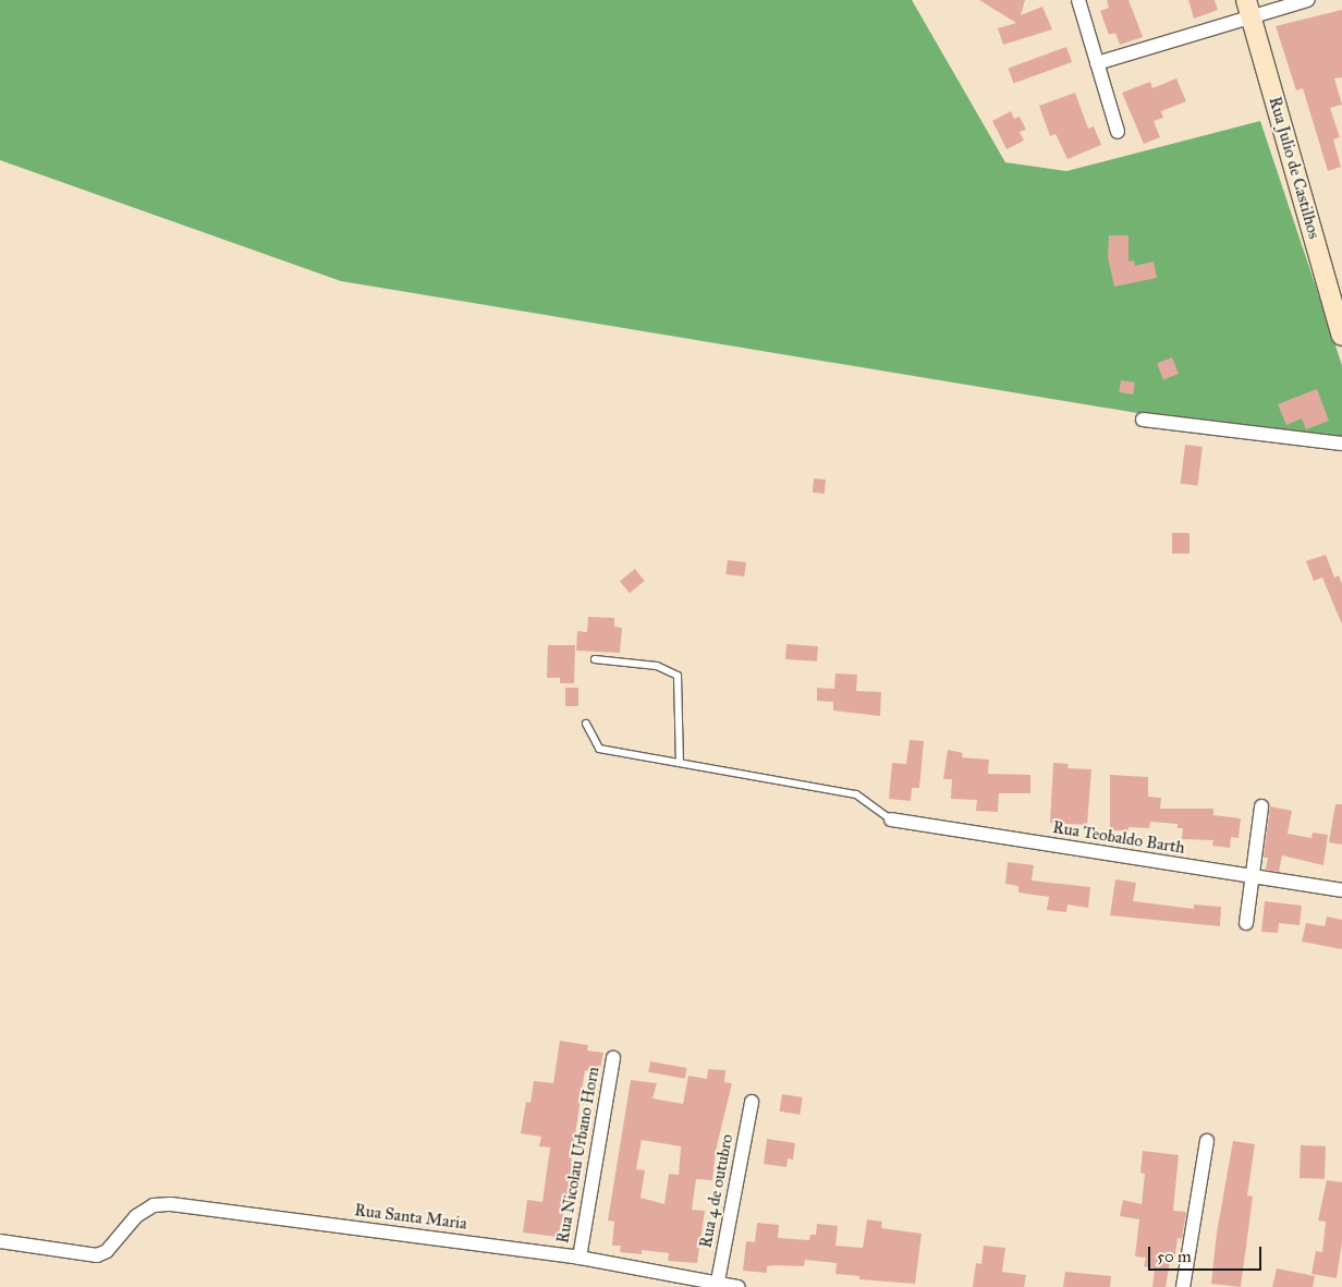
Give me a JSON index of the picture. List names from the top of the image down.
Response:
{
  "streets": {
    "main road": ["Rua Julio de Castilhos"],
    "street": [
      "Rua Teobaldo Barth",
      "Rua Nicolau Urbano Horn",
      "Rua 4 de outubro",
      "Rua Santa Maria"
    ]
  },
  "crossings": [
    ["Rua Nicolau Urbano Horn", "Rua Santa Maria"],
    ["Rua 4 de outubro", "Rua Santa Maria"]
  ],
  "scale_bar": "50 m"
}
